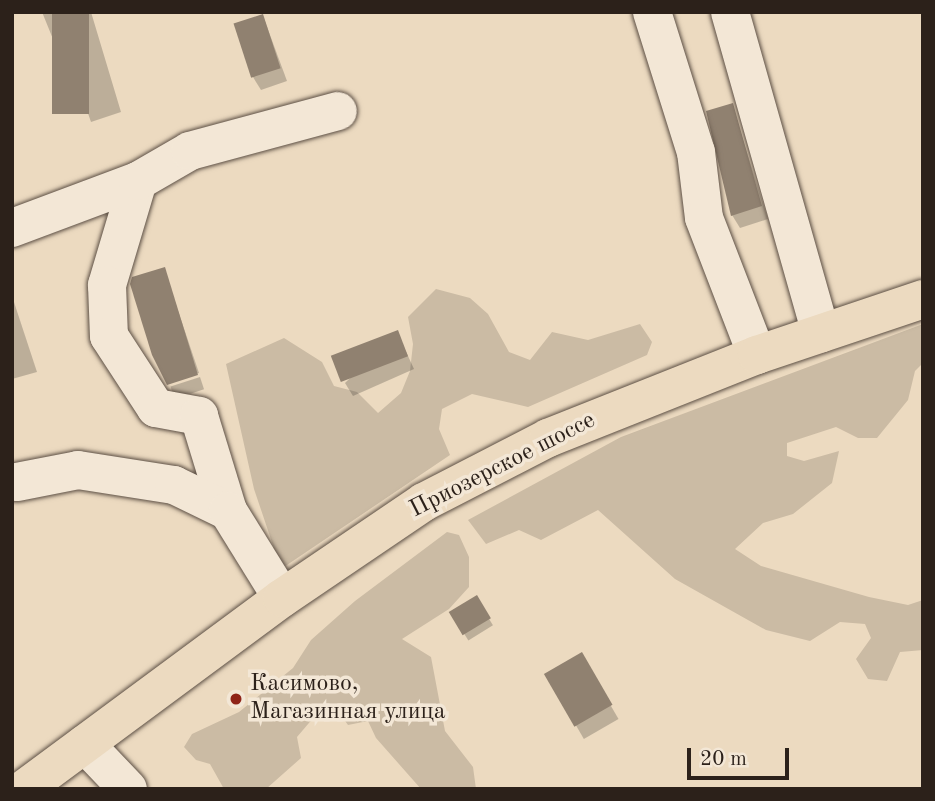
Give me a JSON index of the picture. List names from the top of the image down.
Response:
{
  "streets": {
    "main road": ["Приозерское шоссе"]
  },
  "places": ["Касимово, Магазинная улица"],
  "scale_bar": "20 m"
}
